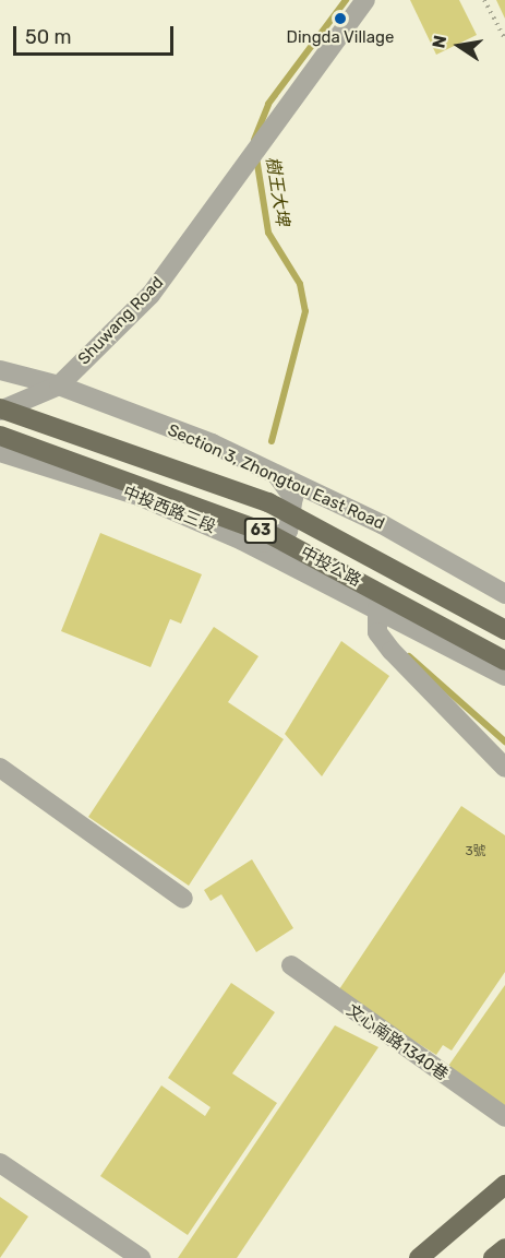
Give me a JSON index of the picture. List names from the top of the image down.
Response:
{
  "streets": {
    "main road": ["63", "中投公路"],
    "street": [
      "Shuwang Road",
      "Section 3, Zhongtou East Road",
      "中投西路三段",
      "文心南路1340巷"
    ]
  },
  "crossings": [
    ["Shuwang Road", "Section 3, Zhongtou East Road"],
    ["Shuwang Road", "中投公路"]
  ],
  "water": ["樹王大埤"],
  "places": ["Dingda Village"],
  "house_numbers": ["3號"],
  "scale_bar": "50 m",
  "north": "left"
}
